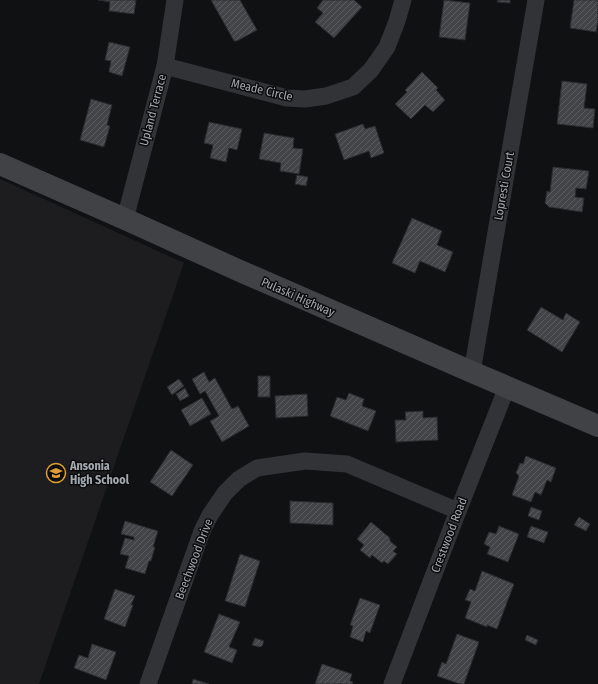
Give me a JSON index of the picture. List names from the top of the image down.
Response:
{
  "streets": {
    "main road": ["Pulaski Highway"],
    "street": [
      "Meade Circle",
      "Upland Terrace",
      "Lopresti Court",
      "Crestwood Road",
      "Beechwood Drive"
    ]
  },
  "crossings": [
    ["Meade Circle", "Upland Terrace"],
    ["Upland Terrace", "Pulaski Highway"],
    ["Lopresti Court", "Pulaski Highway"],
    ["Pulaski Highway", "Crestwood Road"],
    ["Crestwood Road", "Beechwood Drive"]
  ],
  "places": {
    "school or university": ["Ansonia High School"]
  }
}
